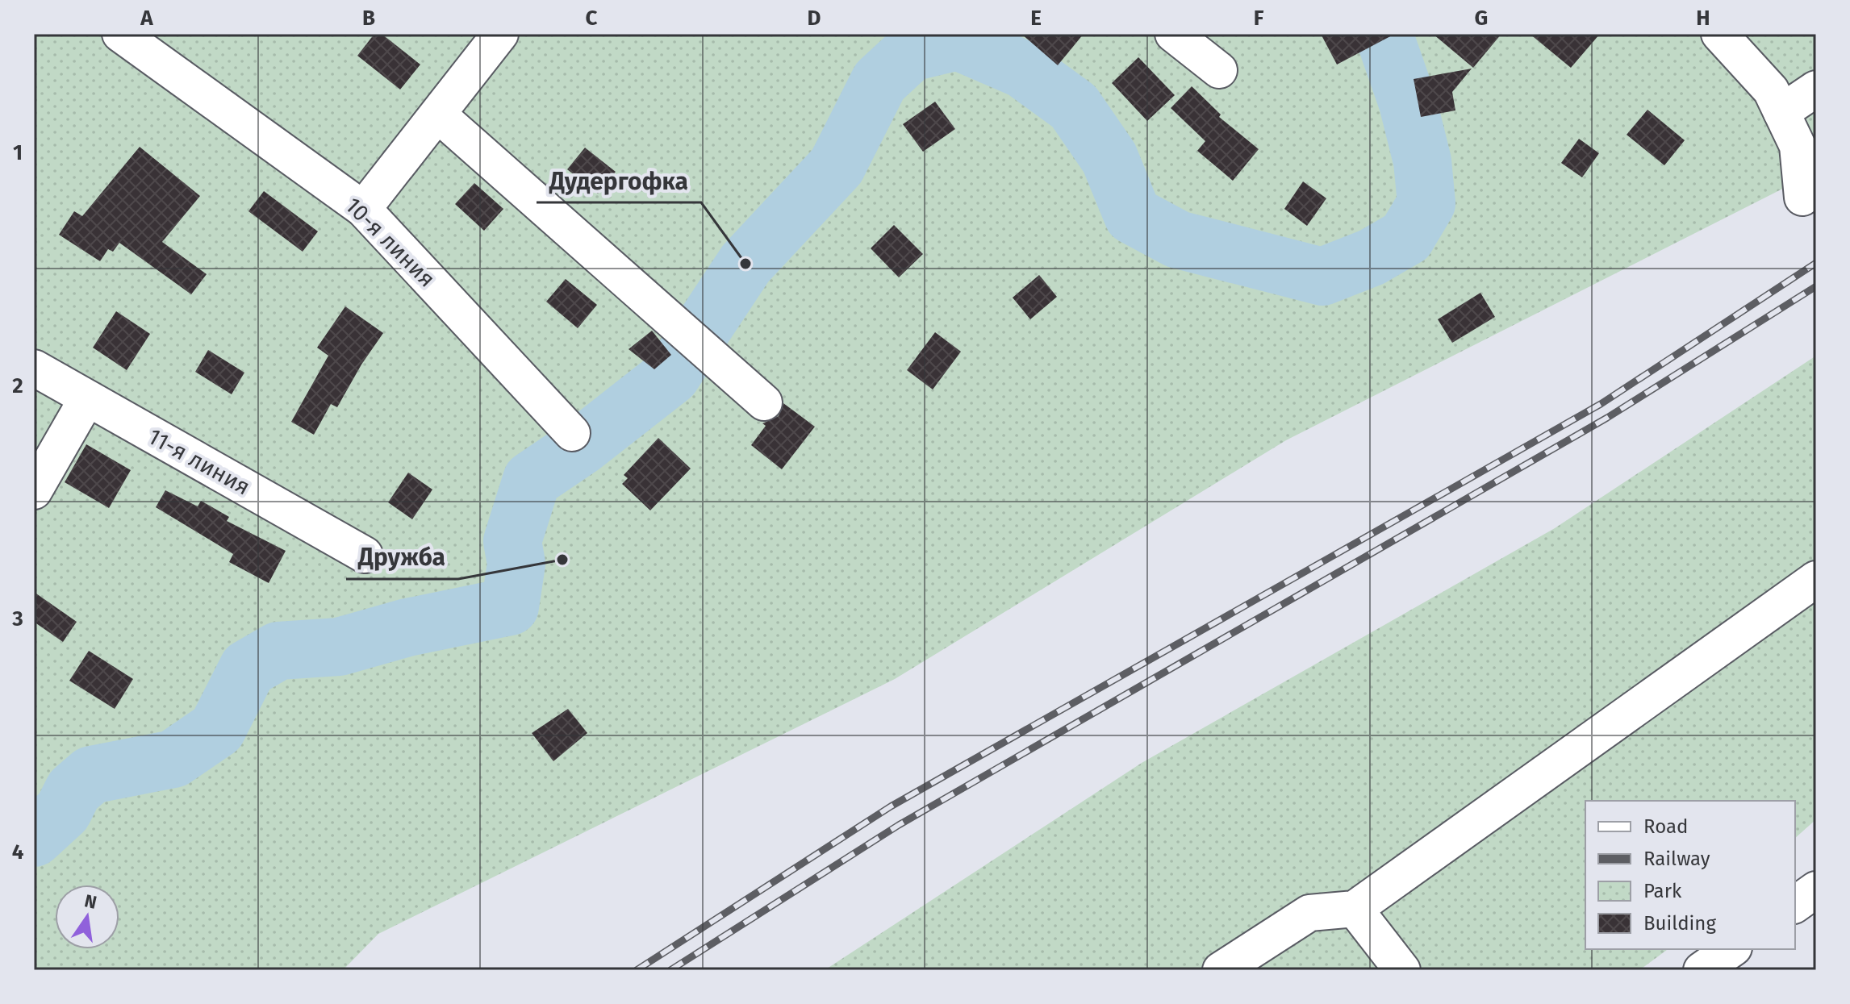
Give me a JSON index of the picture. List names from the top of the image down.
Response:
{
  "streets": {
    "street": ["10-я линия", "11-я линия"]
  },
  "places": ["Дудергофка", "Дружба"],
  "legend": [
    "Road",
    "Railway",
    "Park",
    "Building"
  ],
  "north": "top",
  "grid": {
    "columns": [
      "A",
      "B",
      "C",
      "D",
      "E",
      "F",
      "G",
      "H"
    ],
    "rows": [
      "1",
      "2",
      "3",
      "4"
    ]
  }
}
